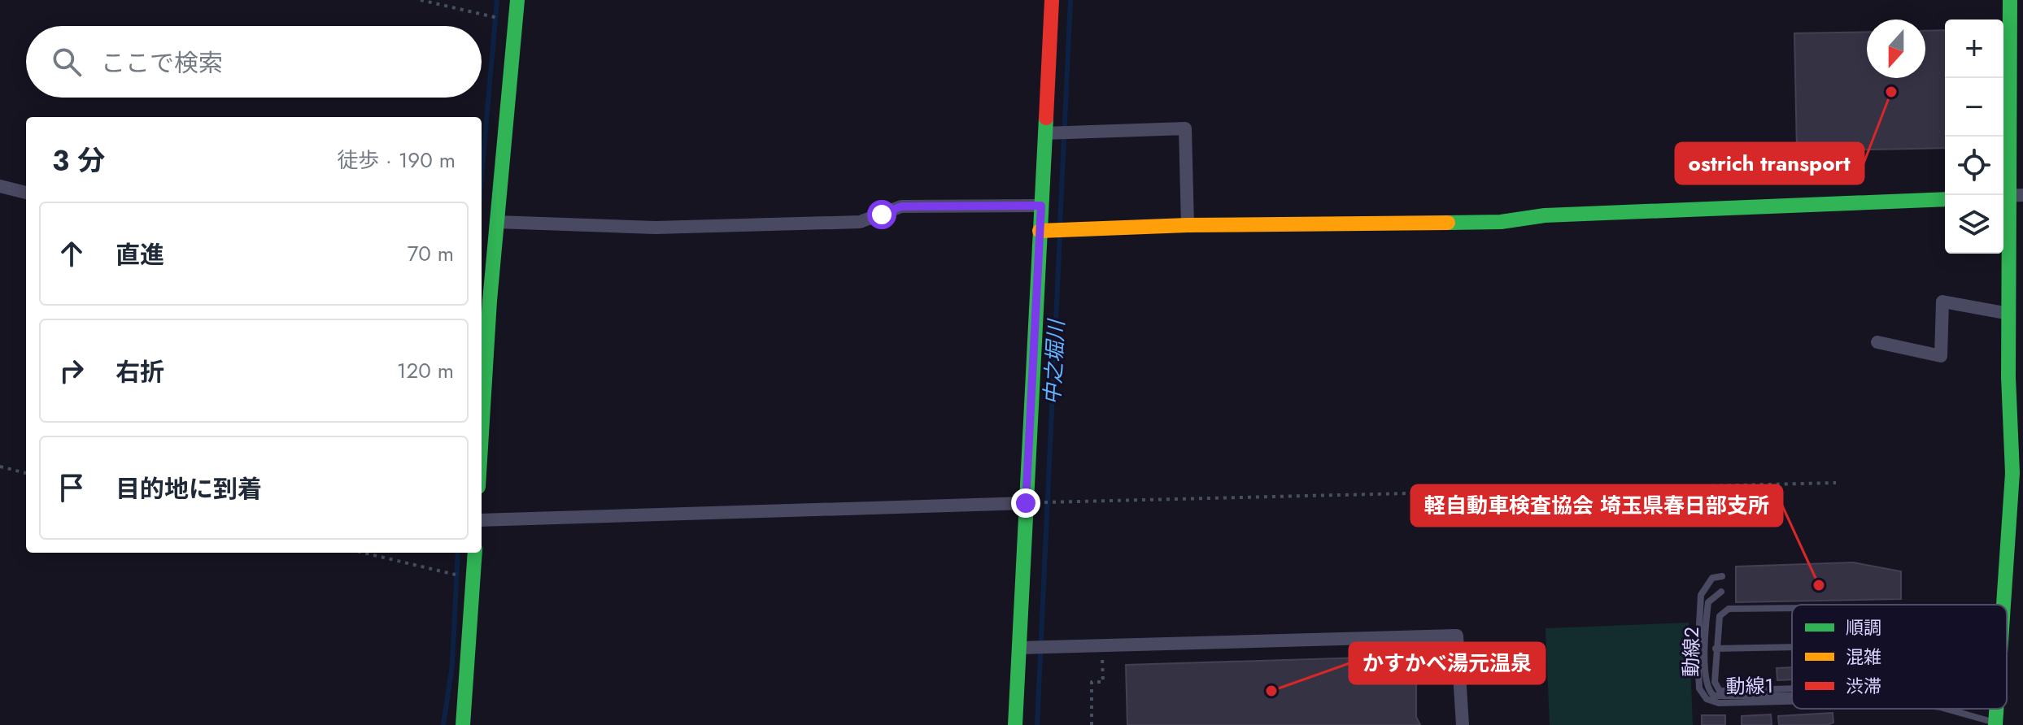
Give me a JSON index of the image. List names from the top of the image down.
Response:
{
  "streets": {
    "lane": ["動線2", "動線1"]
  },
  "water": ["中之堀川"],
  "places": ["ostrich transport", "軽自動車検査協会 埼玉県春日部支所", "かすかべ湯元温泉"],
  "legend": ["順調", "混雑", "渋滞"],
  "north": "bottom",
  "page": {
    "map_buttons": ["+", "−"],
    "search": "ここで検索",
    "heading": ["3 分", "徒歩 · 190 m"],
    "list": [
      ["直進", "70 m"],
      ["右折", "120 m"],
      "目的地に到着"
    ]
  }
}
